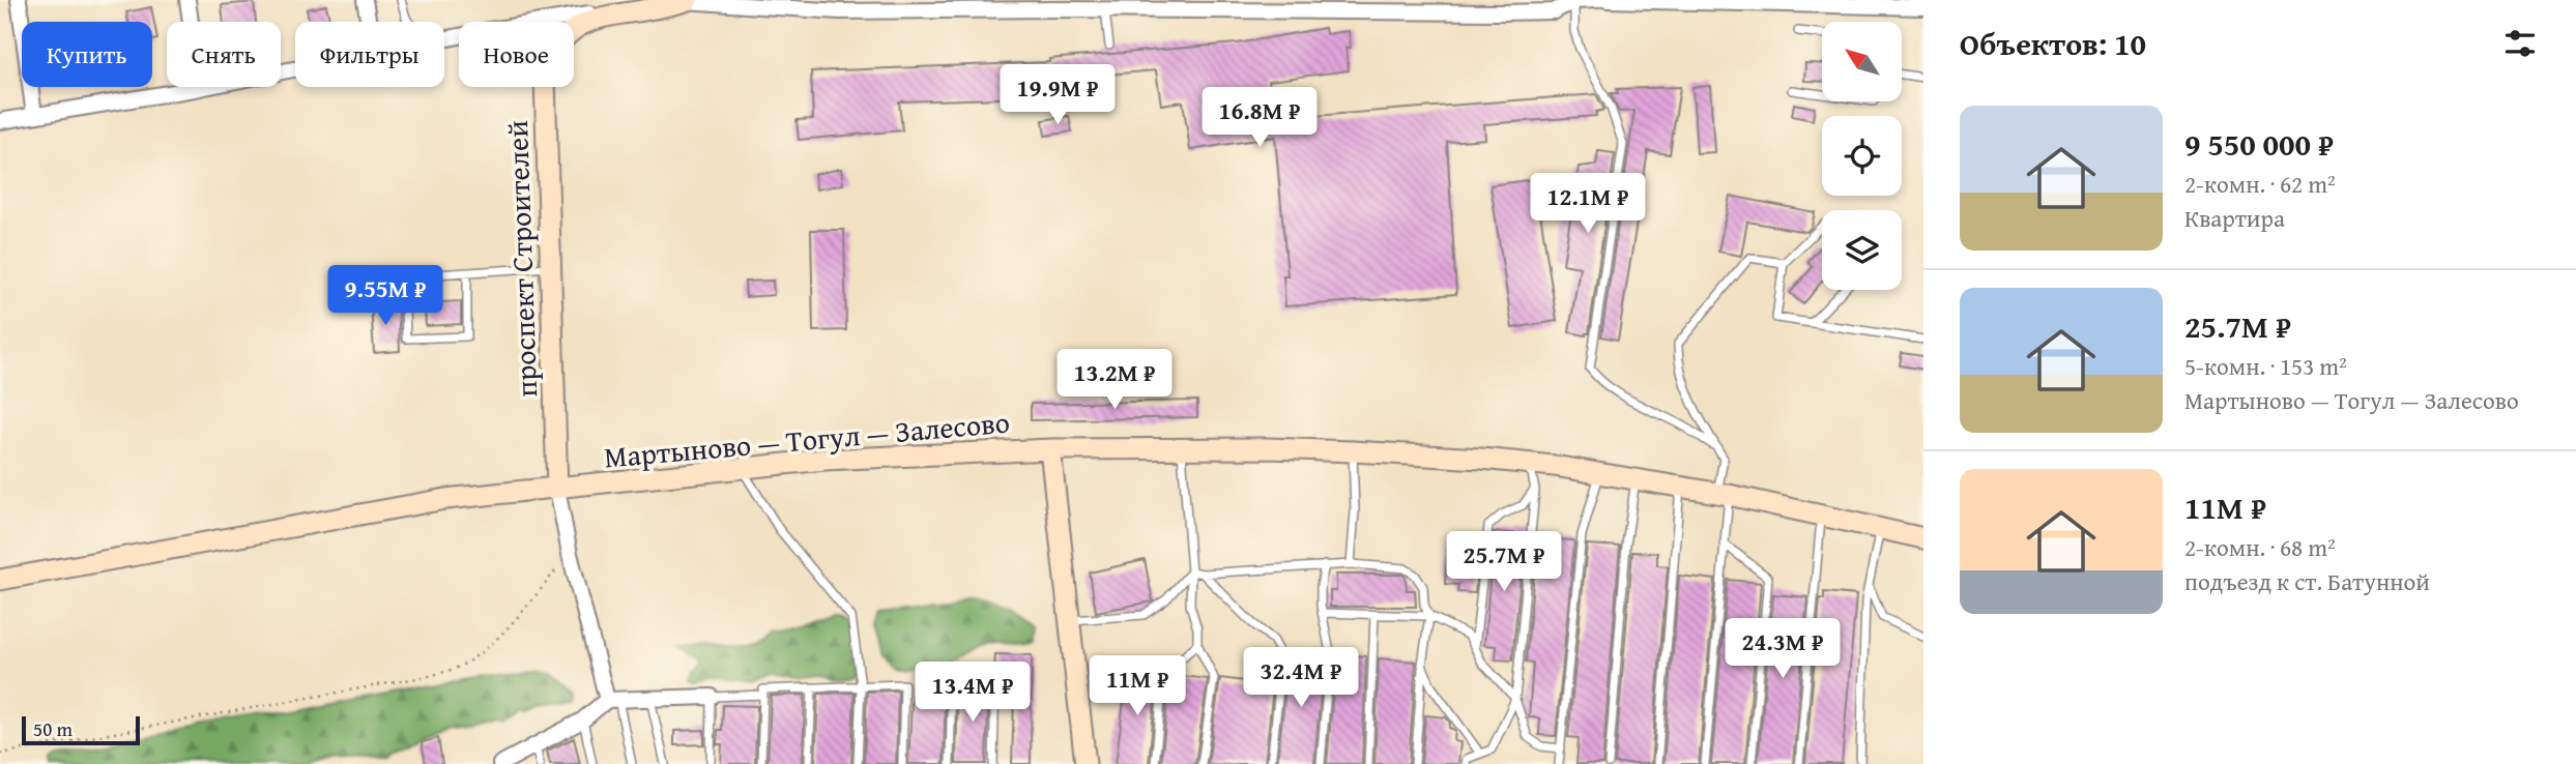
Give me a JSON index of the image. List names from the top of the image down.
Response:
{
  "streets": {
    "street": ["проспект Строителей", "Мартыново — Тогул — Залесово"]
  },
  "crossings": [
    ["проспект Строителей", "Мартыново — Тогул — Залесово"]
  ],
  "scale_bar": "50 m",
  "north": "top left",
  "page": {
    "heading": "Объектов: 10",
    "chip": [
      "Купить",
      "Снять",
      "Фильтры",
      "Новое"
    ],
    "price": [
      "19.9M ₽",
      "16.8M ₽",
      "12.1M ₽",
      "9.55M ₽",
      "13.2M ₽",
      "25.7M ₽",
      "24.3M ₽",
      "32.4M ₽",
      "11M ₽",
      "13.4M ₽"
    ],
    "list": [
      {
        "name": "9 550 000 ₽",
        "note": "2-комн. · 62 m² · Квартира"
      },
      {
        "name": "25.7M ₽",
        "note": "5-комн. · 153 m² · Мартыново — Тогул — Залесово"
      },
      {
        "name": "11M ₽",
        "note": "2-комн. · 68 m² · подъезд к ст. Батунной"
      }
    ],
    "scale": "50 m"
  }
}
